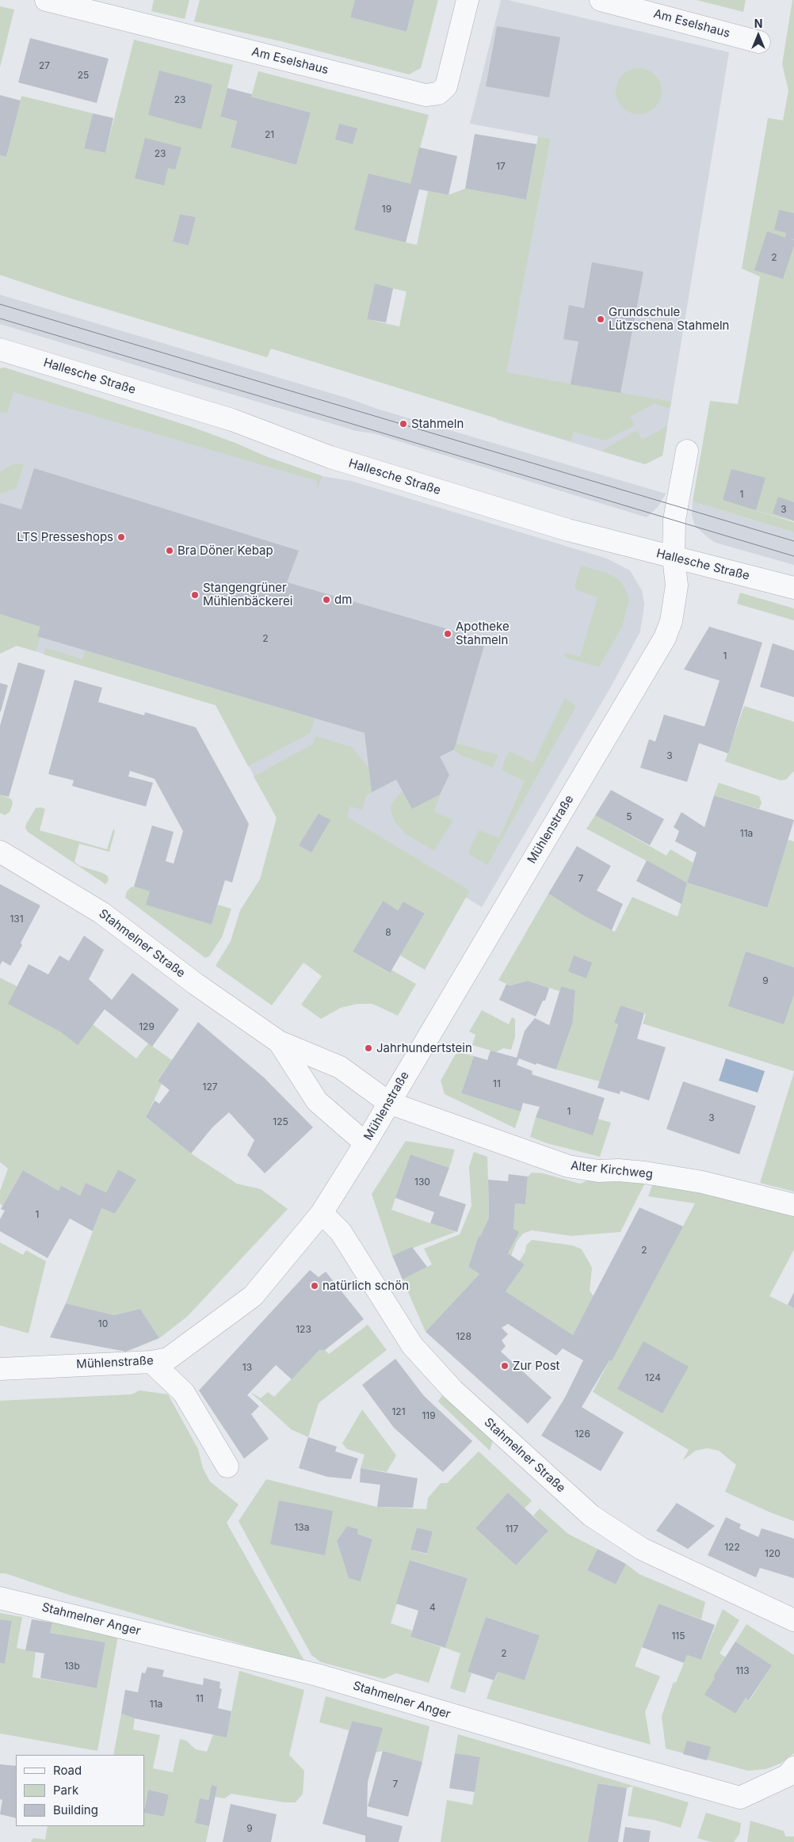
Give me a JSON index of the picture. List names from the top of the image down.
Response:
{
  "streets": {
    "street": [
      "Am Eselshaus",
      "Hallesche Straße",
      "Mühlenstraße",
      "Stahmelner Straße",
      "Alter Kirchweg",
      "Stahmelner Anger"
    ]
  },
  "crossings": [
    ["Hallesche Straße", "Mühlenstraße"],
    ["Mühlenstraße", "Stahmelner Straße"],
    ["Mühlenstraße", "Alter Kirchweg"],
    ["Stahmelner Straße", "Alter Kirchweg"]
  ],
  "places": [
    "Grundschule Lützschena Stahmeln",
    "Stahmeln",
    "LTS Presseshops",
    "Bra Döner Kebap",
    "Stangengrüner Mühlenbäckerei",
    "dm",
    "Apotheke Stahmeln",
    "Jahrhundertstein",
    "natürlich schön",
    "Zur Post"
  ],
  "house_numbers": [
    "27",
    "25",
    "23",
    "21",
    "23",
    "17",
    "19",
    "2",
    "1",
    "3",
    "2",
    "1",
    "3",
    "5",
    "11a",
    "7",
    "131",
    "8",
    "9",
    "129",
    "11",
    "127",
    "1",
    "3",
    "125",
    "130",
    "1",
    "2",
    "10",
    "123",
    "128",
    "13",
    "124",
    "121",
    "119",
    "126",
    "13a",
    "117",
    "122",
    "120",
    "4",
    "115",
    "2",
    "13b",
    "113",
    "11",
    "11a",
    "7",
    "9"
  ],
  "legend": ["Road", "Park", "Building"],
  "north": "top"
}
